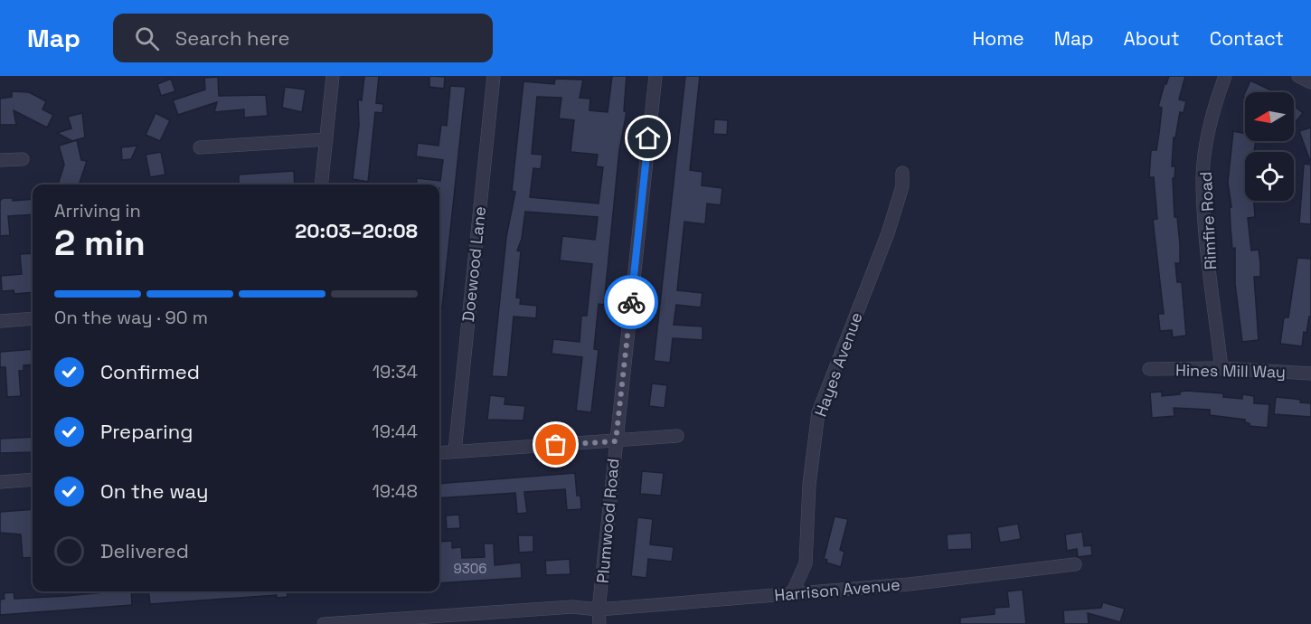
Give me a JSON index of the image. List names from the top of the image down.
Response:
{
  "streets": {
    "street": [
      "Rimfire Road",
      "Doewood Lane",
      "Hayes Avenue",
      "Hines Mill Way",
      "Plumwood Road",
      "Harrison Avenue"
    ]
  },
  "crossings": [
    ["Rimfire Road", "Hines Mill Way"],
    ["Hayes Avenue", "Harrison Avenue"],
    ["Plumwood Road", "Harrison Avenue"]
  ],
  "house_numbers": ["9306"],
  "north": "left",
  "page": {
    "header": "Map",
    "search": "Search here",
    "nav": [
      "Home",
      "Map",
      "About",
      "Contact"
    ],
    "heading": ["2 min", "Arriving in", "20:03–20:08"],
    "bar": "On the way · 90 m",
    "list": [
      ["Confirmed", "19:34"],
      ["Preparing", "19:44"],
      ["On the way", "19:48"],
      "Delivered"
    ]
  }
}
